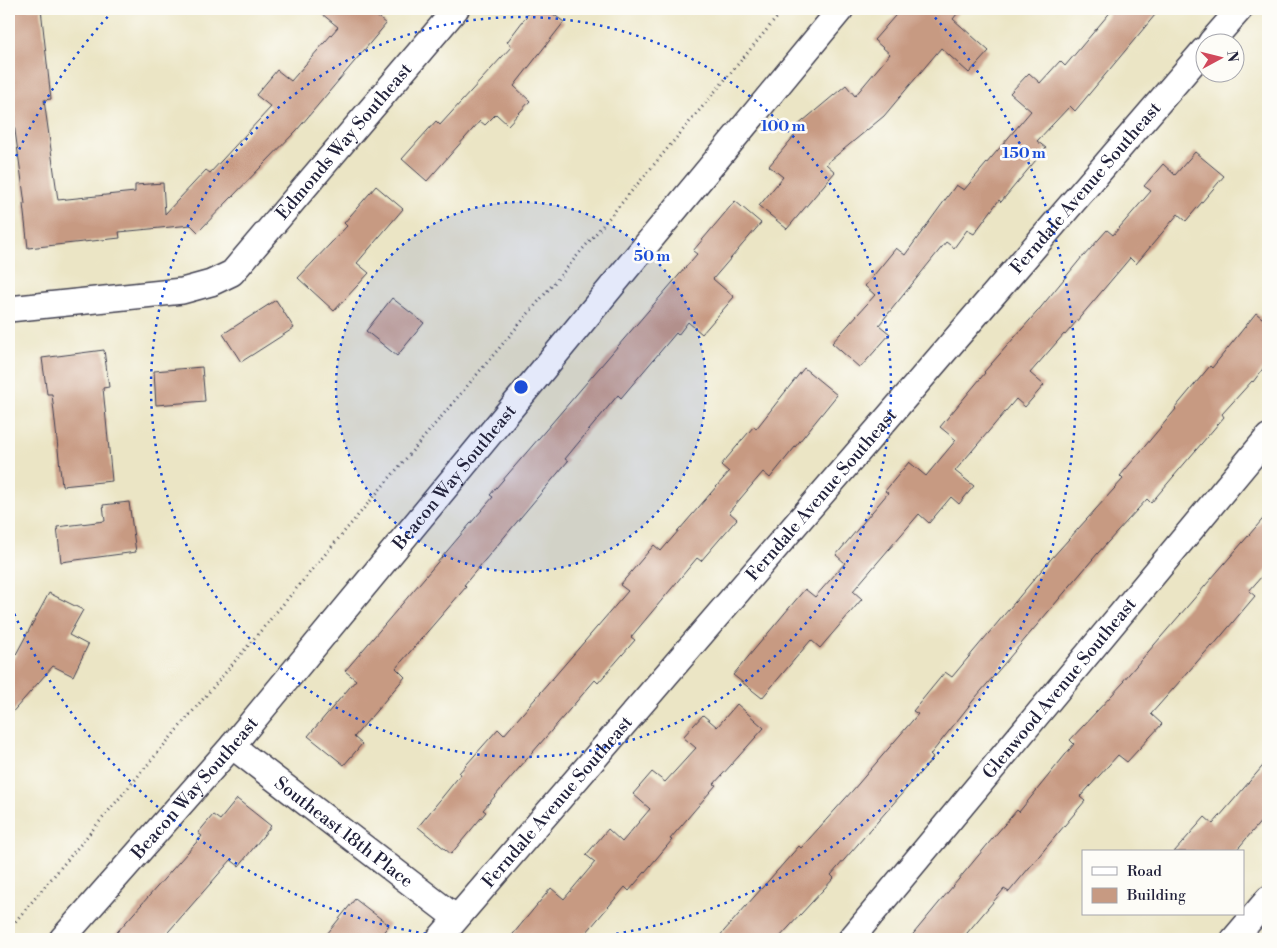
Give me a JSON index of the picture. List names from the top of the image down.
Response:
{
  "streets": {
    "street": [
      "Edmonds Way Southeast",
      "Ferndale Avenue Southeast",
      "Beacon Way Southeast",
      "Glenwood Avenue Southeast",
      "Southeast 18th Place"
    ]
  },
  "crossings": [
    ["Ferndale Avenue Southeast", "Southeast 18th Place"],
    ["Beacon Way Southeast", "Southeast 18th Place"]
  ],
  "legend": ["Road", "Building"],
  "north": "right",
  "rings": ["100 m", "150 m", "50 m"]
}
